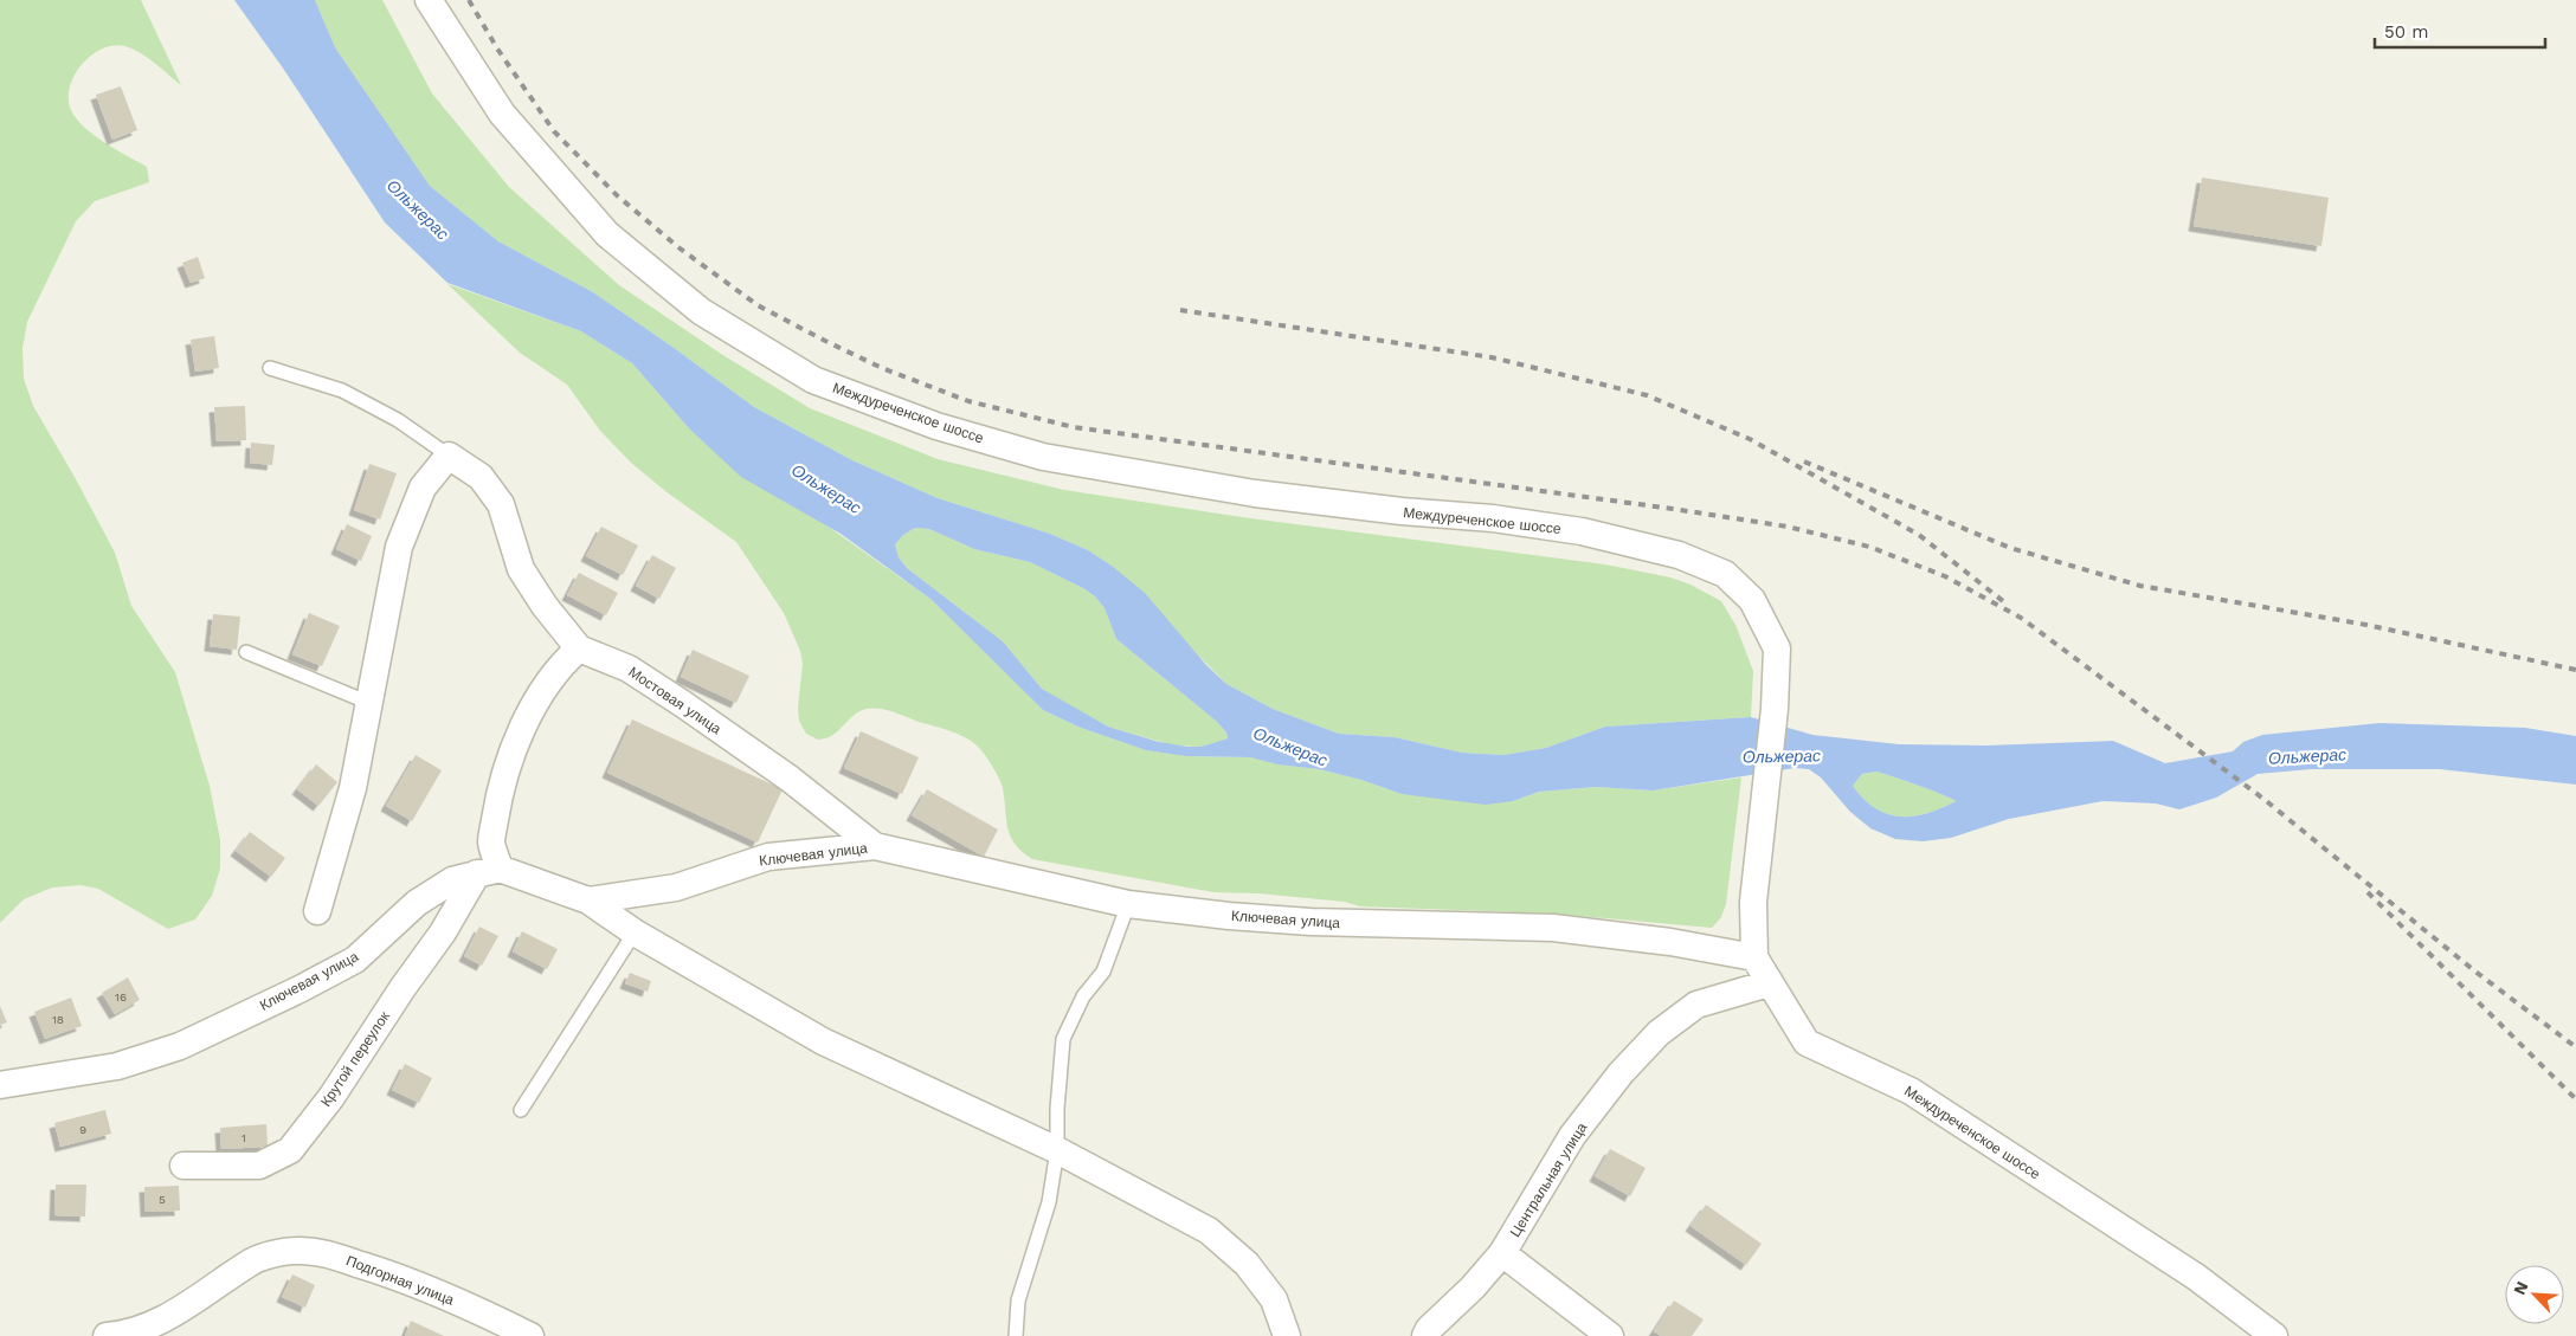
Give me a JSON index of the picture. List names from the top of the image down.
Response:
{
  "streets": {
    "street": [
      "Междуреченское шоссе",
      "Мостовая улица",
      "Ключевая улица",
      "Крутой переулок",
      "Центральная улица",
      "Подгорная улица"
    ]
  },
  "crossings": [
    ["Междуреченское шоссе", "Ключевая улица"],
    ["Междуреченское шоссе", "Центральная улица"],
    ["Мостовая улица", "Ключевая улица"],
    ["Ключевая улица", "Крутой переулок"]
  ],
  "water": ["Ольжерас"],
  "house_numbers": [
    "16",
    "18",
    "9",
    "1",
    "5"
  ],
  "scale_bar": "50 m",
  "north": "top left"
}
